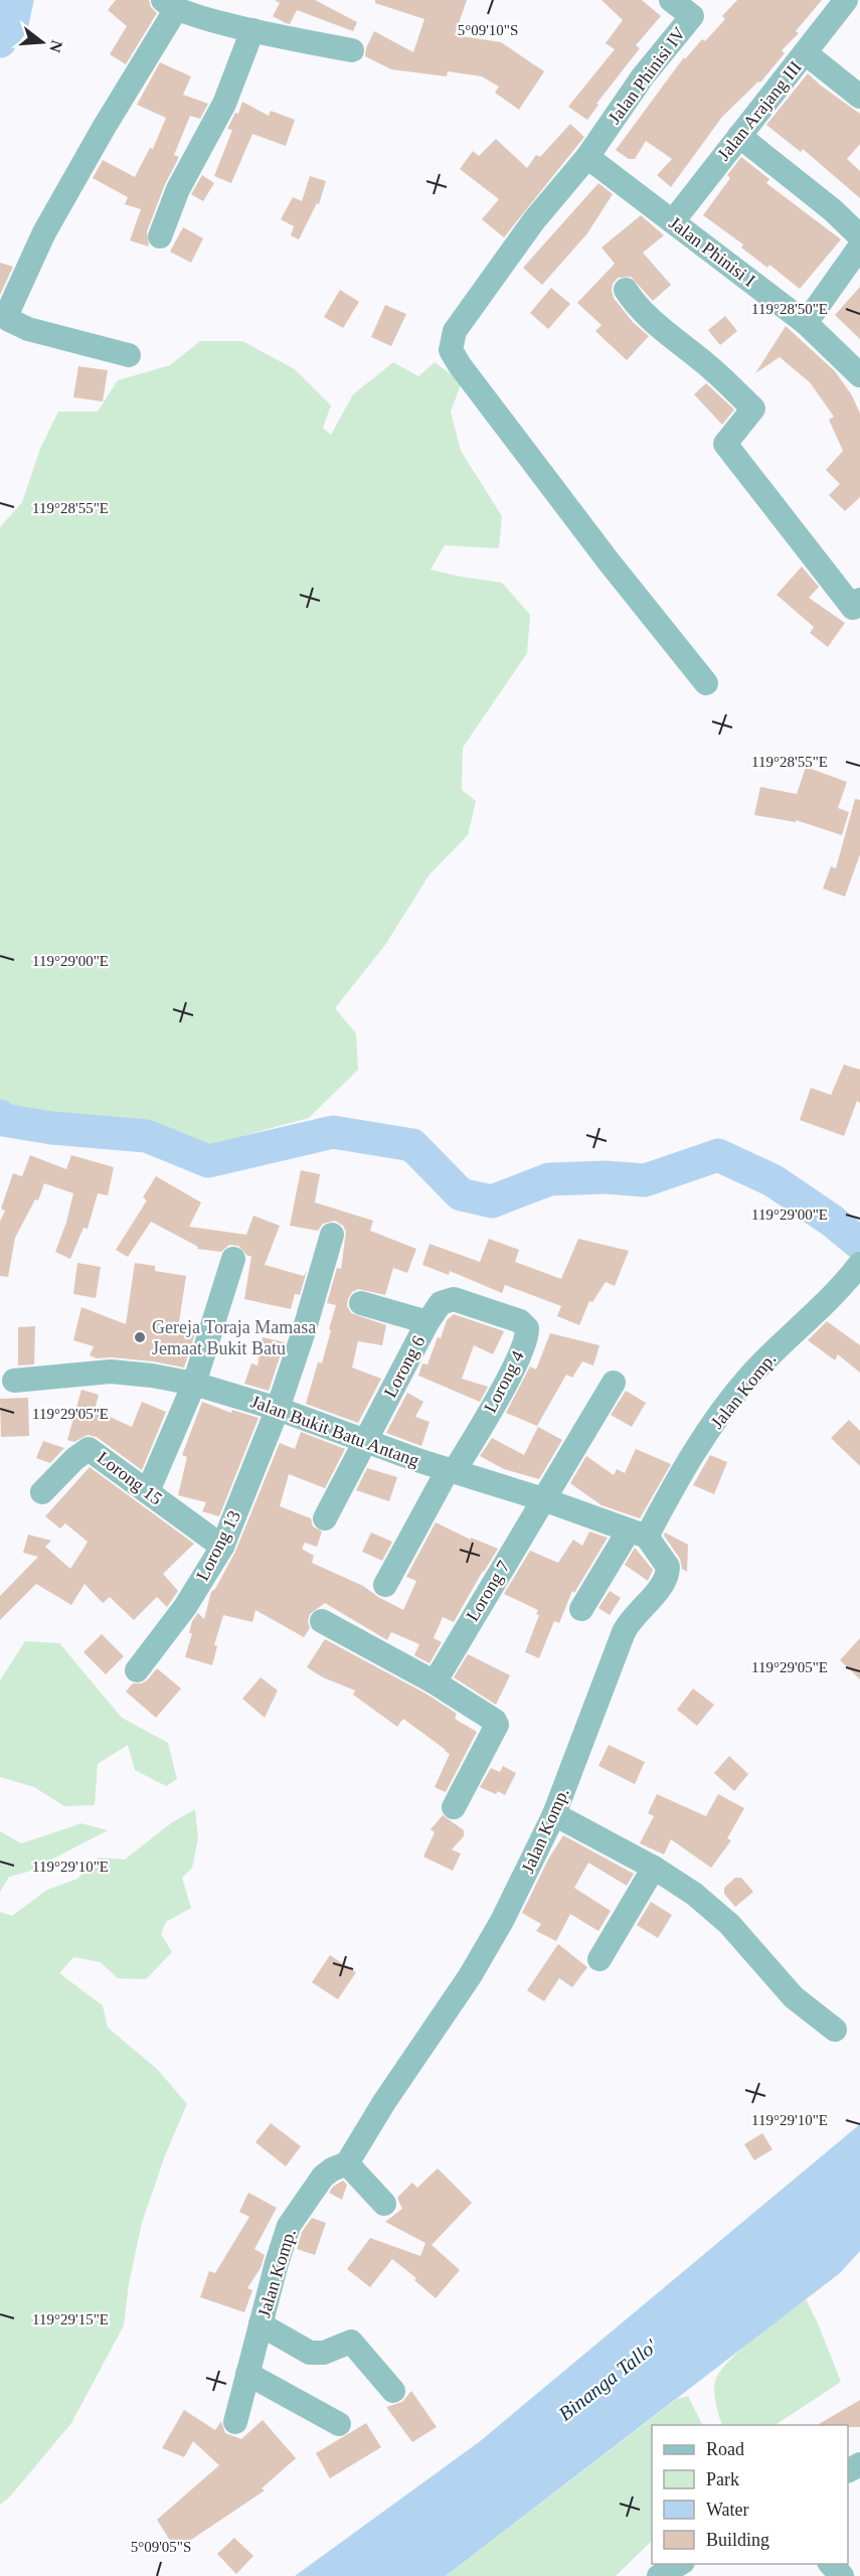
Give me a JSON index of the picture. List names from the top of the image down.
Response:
{
  "streets": {
    "street": [
      "Jalan Phinisi IV",
      "Jalan Arajang III",
      "Jalan Phinisi I",
      "Lorong 6",
      "Lorong 4",
      "Jalan Komp.",
      "Jalan Bukit Batu Antang",
      "Lorong 15",
      "Lorong 13",
      "Lorong 7"
    ]
  },
  "crossings": [
    ["Jalan Phinisi IV", "Jalan Phinisi I"],
    ["Jalan Arajang III", "Jalan Phinisi I"],
    ["Lorong 6", "Lorong 4"],
    ["Lorong 6", "Jalan Bukit Batu Antang"],
    ["Lorong 4", "Jalan Bukit Batu Antang"],
    ["Jalan Komp.", "Jalan Bukit Batu Antang"],
    ["Jalan Bukit Batu Antang", "Lorong 13"],
    ["Jalan Bukit Batu Antang", "Lorong 7"],
    ["Lorong 15", "Lorong 13"]
  ],
  "water": ["Binanga Tallo'"],
  "places": ["Gereja Toraja Mamasa Jemaat Bukit Batu"],
  "legend": [
    "Road",
    "Park",
    "Water",
    "Building"
  ],
  "north": "right",
  "coordinates": [
    "5°09'10\"S",
    "119°28'50\"E",
    "119°28'55\"E",
    "119°29'00\"E",
    "119°29'05\"E",
    "119°29'10\"E",
    "119°29'15\"E",
    "5°09'05\"S"
  ]
}
